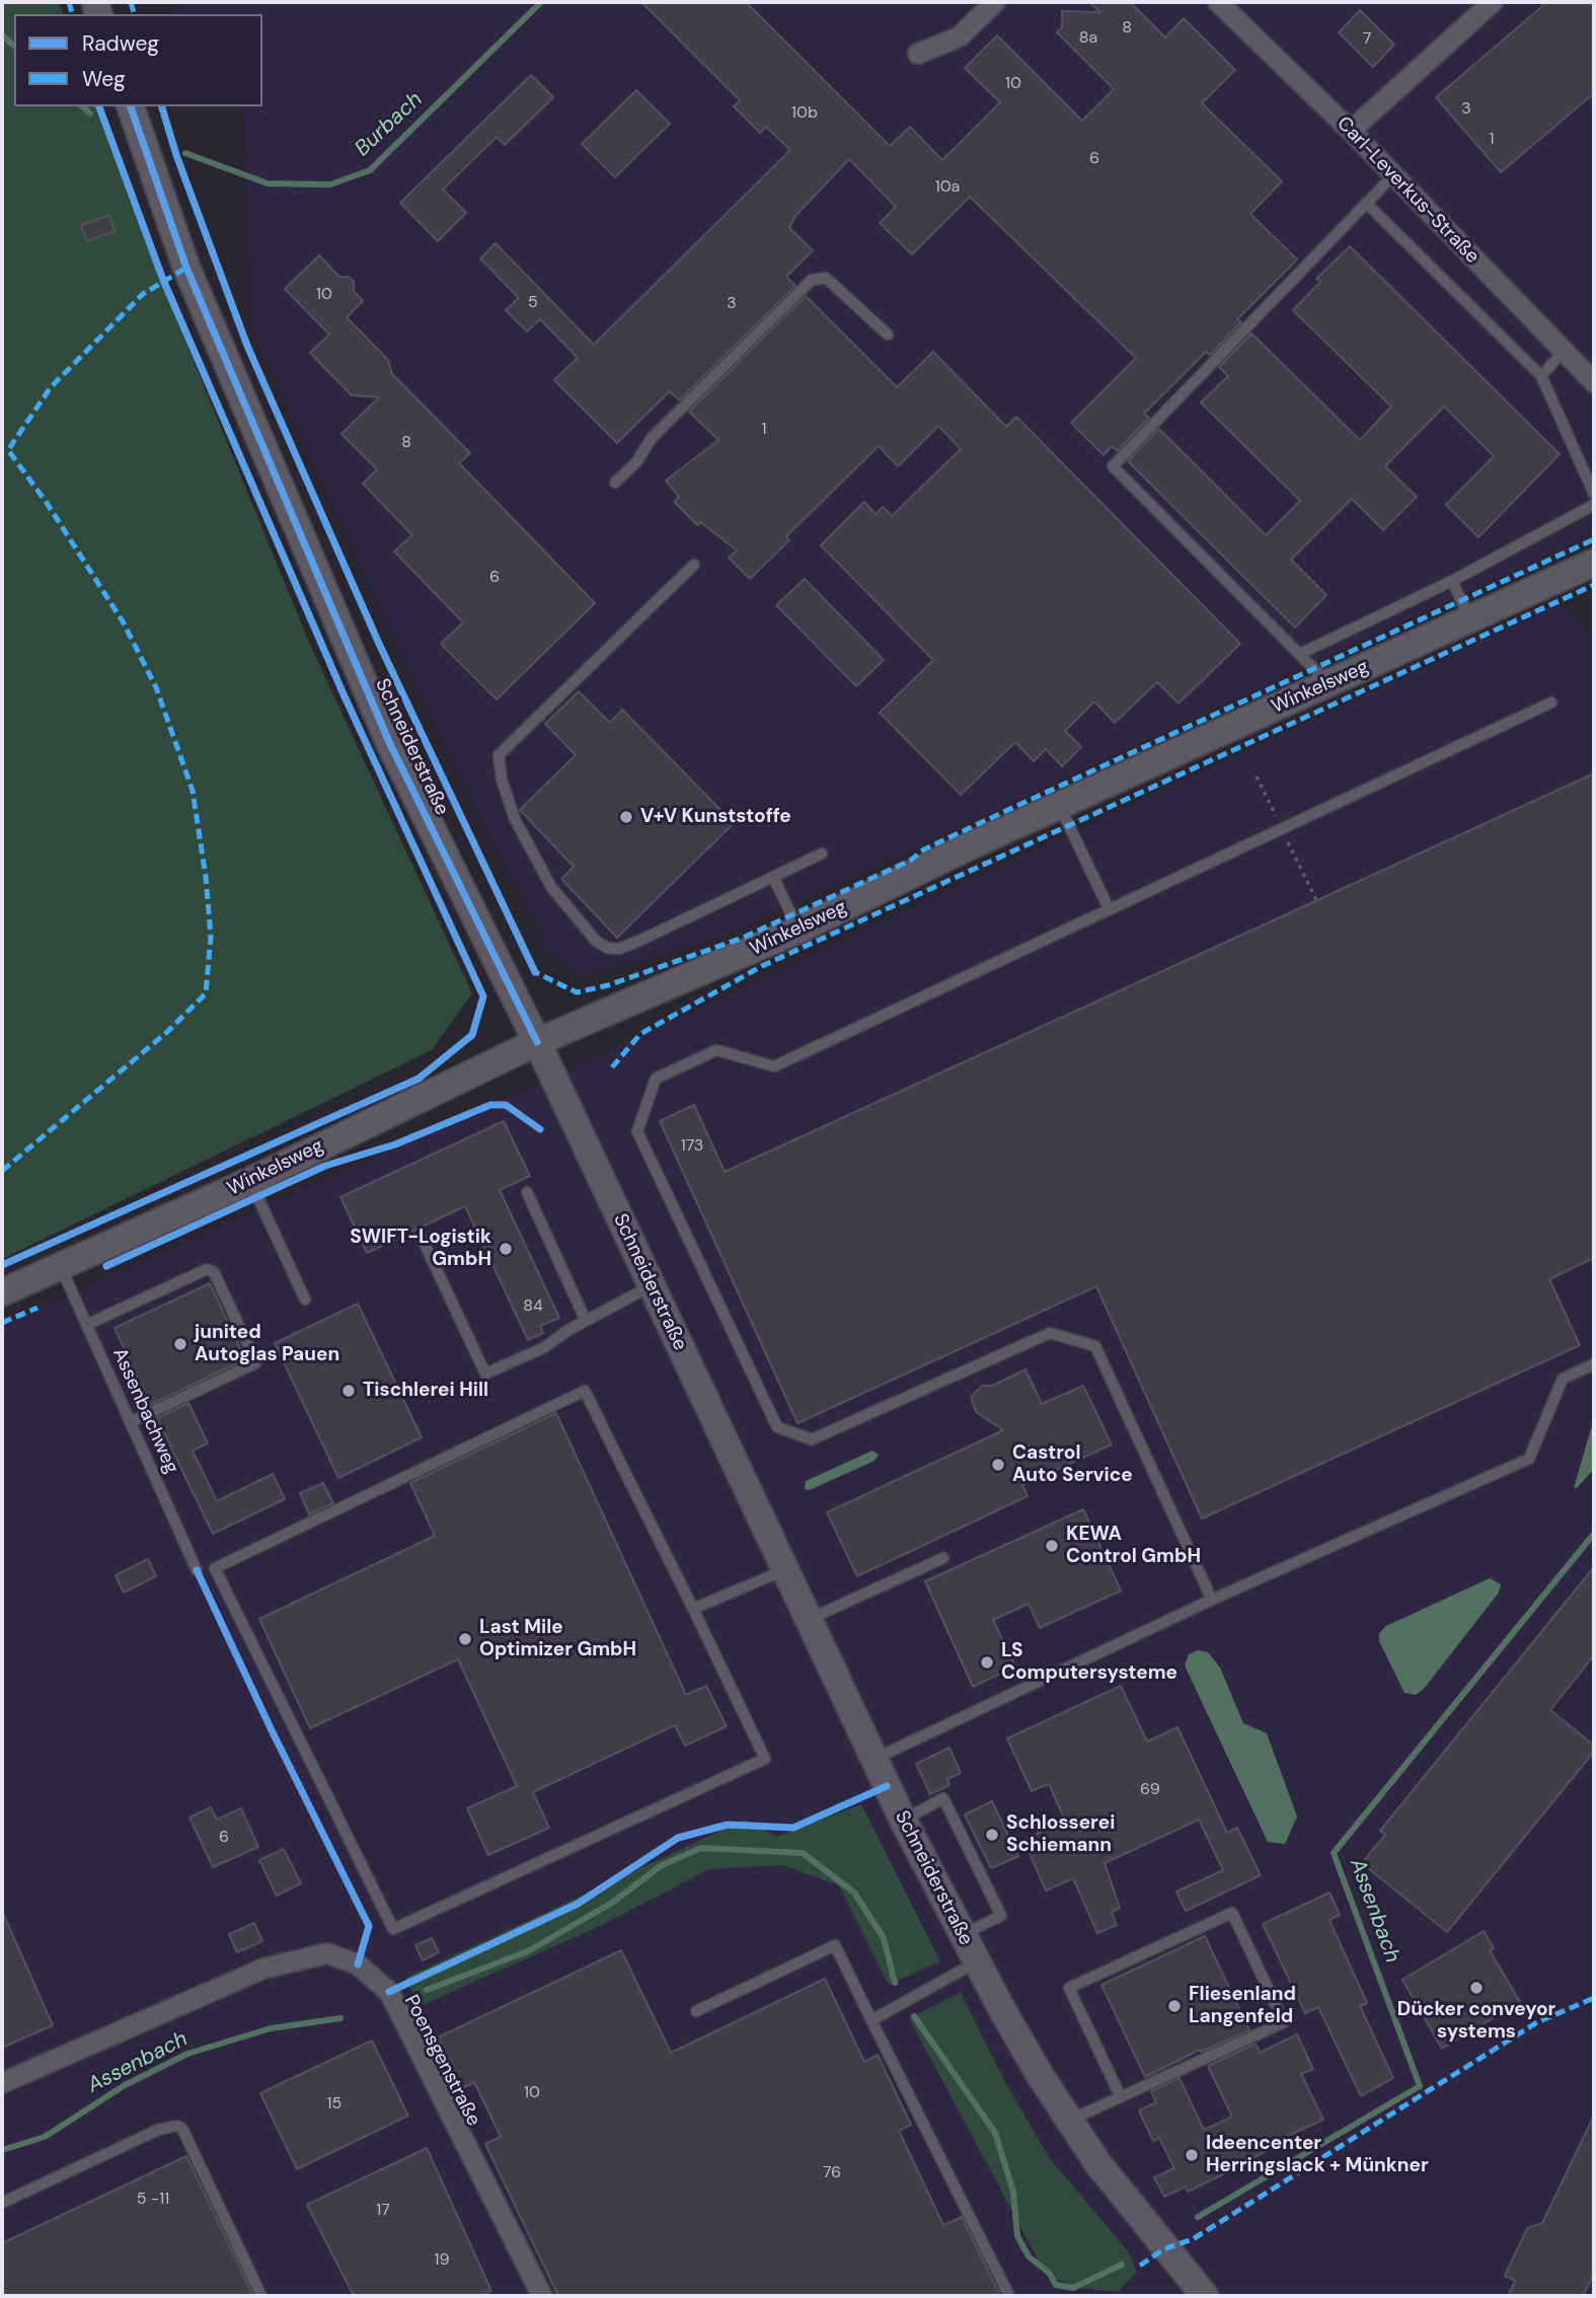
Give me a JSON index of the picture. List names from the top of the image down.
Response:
{
  "streets": {
    "street": [
      "Carl-Leverkus-Straße",
      "Winkelsweg",
      "Schneiderstraße",
      "Poensgenstraße"
    ],
    "lane": ["Assenbachweg"]
  },
  "crossings": [
    ["Winkelsweg", "Schneiderstraße"],
    ["Winkelsweg", "Assenbachweg"]
  ],
  "water": ["Burbach", "Assenbach"],
  "places": [
    "V+V Kunststoffe",
    "SWIFT-Logistik GmbH",
    "junited Autoglas Pauen",
    "Tischlerei Hill",
    "Castrol Auto Service",
    "KEWA Control GmbH",
    "Last Mile Optimizer GmbH",
    "LS Computersysteme",
    "Schlosserei Schiemann",
    "Dücker conveyor systems",
    "Fliesenland Langenfeld",
    "Ideencenter Herringslack + Münkner"
  ],
  "house_numbers": [
    "8",
    "8a",
    "7",
    "10",
    "3",
    "10b",
    "1",
    "6",
    "10a",
    "10",
    "5",
    "3",
    "1",
    "8",
    "6",
    "173",
    "84",
    "69",
    "6",
    "10",
    "15",
    "76",
    "5 -11",
    "17",
    "19"
  ],
  "legend": ["Radweg", "Weg"]
}
